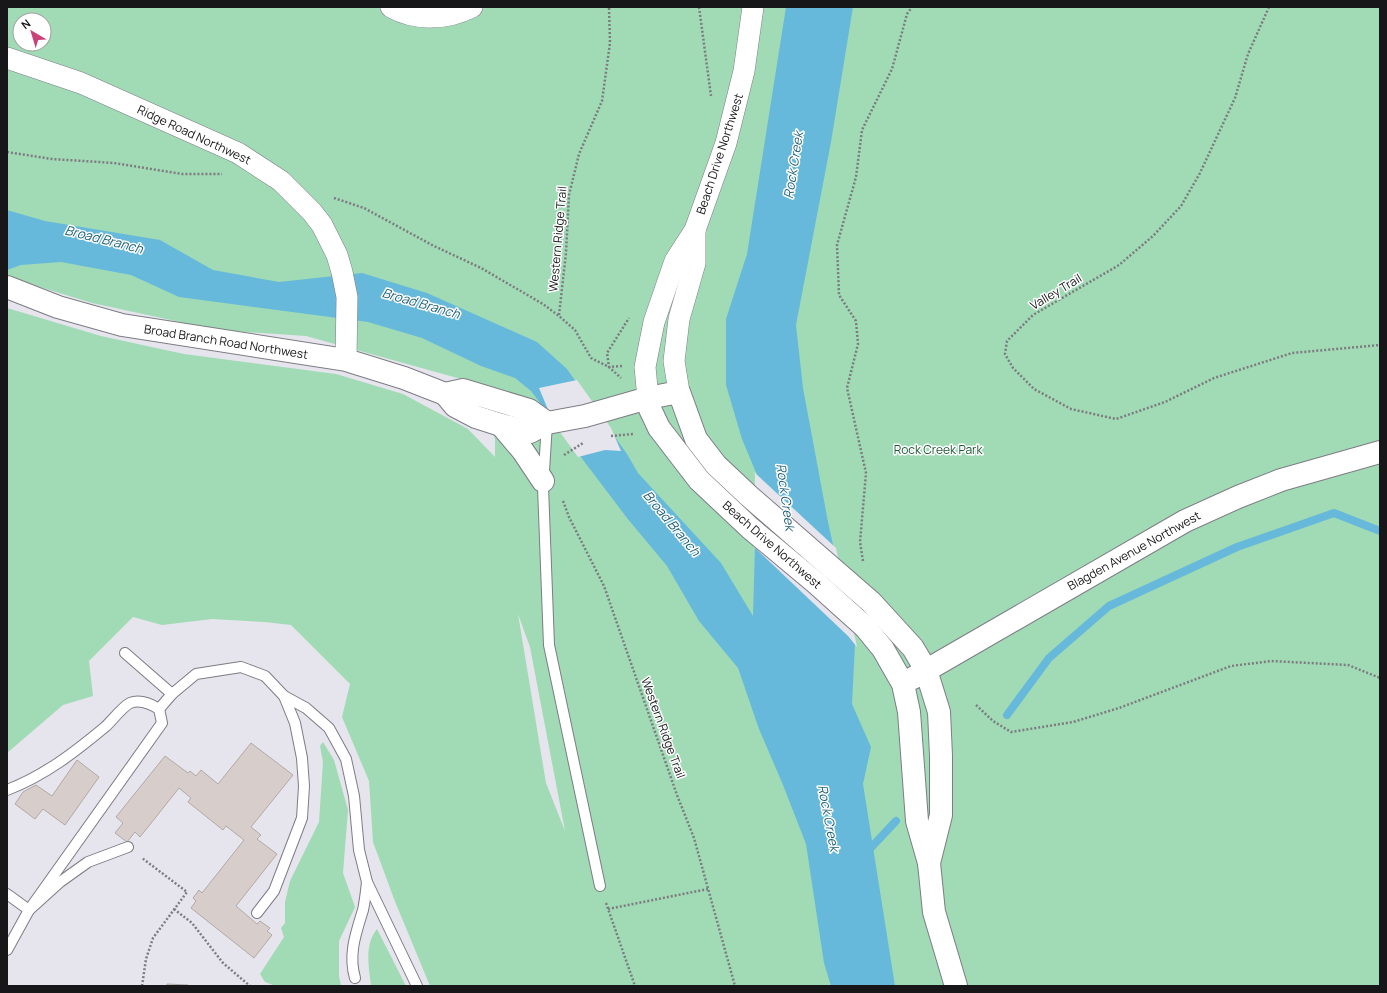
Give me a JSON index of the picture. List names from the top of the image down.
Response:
{
  "streets": {
    "main road": ["Beach Drive Northwest", "Broad Branch Road Northwest", "Blagden Avenue Northwest"],
    "street": ["Ridge Road Northwest"],
    "path": ["Western Ridge Trail", "Valley Trail"]
  },
  "crossings": [
    ["Ridge Road Northwest", "Broad Branch Road Northwest"],
    ["Beach Drive Northwest", "Broad Branch Road Northwest"],
    ["Beach Drive Northwest", "Blagden Avenue Northwest"]
  ],
  "water": ["Rock Creek", "Broad Branch"],
  "parks": ["Rock Creek Park"],
  "north": "top left"
}
